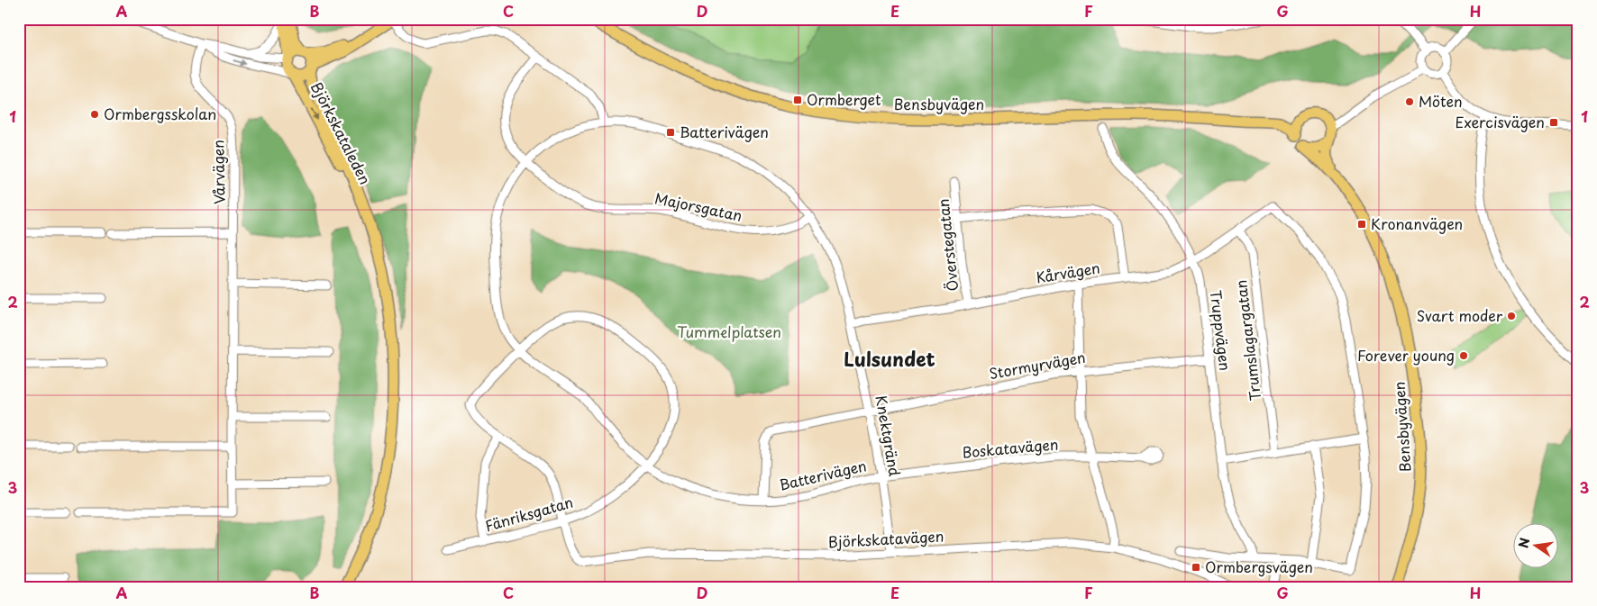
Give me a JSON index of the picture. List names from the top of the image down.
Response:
{
  "streets": {
    "main road": ["Bensbyvägen", "Björkskataleden"],
    "street": [
      "Vårvägen",
      "Majorsgatan",
      "Överstegatan",
      "Kårvägen",
      "Truppvägen",
      "Trumslagargatan",
      "Stormyrvägen",
      "Knektgränd",
      "Boskatavägen",
      "Batterivägen",
      "Fänriksgatan",
      "Björkskatavägen"
    ]
  },
  "crossings": [
    ["Majorsgatan", "Batterivägen"],
    ["Överstegatan", "Kårvägen"],
    ["Kårvägen", "Truppvägen"],
    ["Kårvägen", "Trumslagargatan"],
    ["Kårvägen", "Knektgränd"],
    ["Kårvägen", "Batterivägen"],
    ["Truppvägen", "Stormyrvägen"],
    ["Stormyrvägen", "Knektgränd"],
    ["Stormyrvägen", "Batterivägen"],
    ["Knektgränd", "Boskatavägen"],
    ["Knektgränd", "Batterivägen"],
    ["Knektgränd", "Björkskatavägen"],
    ["Boskatavägen", "Batterivägen"],
    ["Batterivägen", "Fänriksgatan"],
    ["Fänriksgatan", "Björkskatavägen"]
  ],
  "districts": ["Lulsundet"],
  "parks": ["Tummelplatsen"],
  "places": {
    "transit": [
      "Ormberget",
      "Exercisvägen",
      "Batterivägen",
      "Kronanvägen",
      "Ormbergsvägen"
    ],
    "other": [
      "Möten",
      "Ormbergsskolan",
      "Svart moder",
      "Forever young"
    ]
  },
  "north": "left",
  "grid": {
    "columns": [
      "A",
      "B",
      "C",
      "D",
      "E",
      "F",
      "G",
      "H"
    ],
    "rows": ["1", "2", "3"]
  }
}
